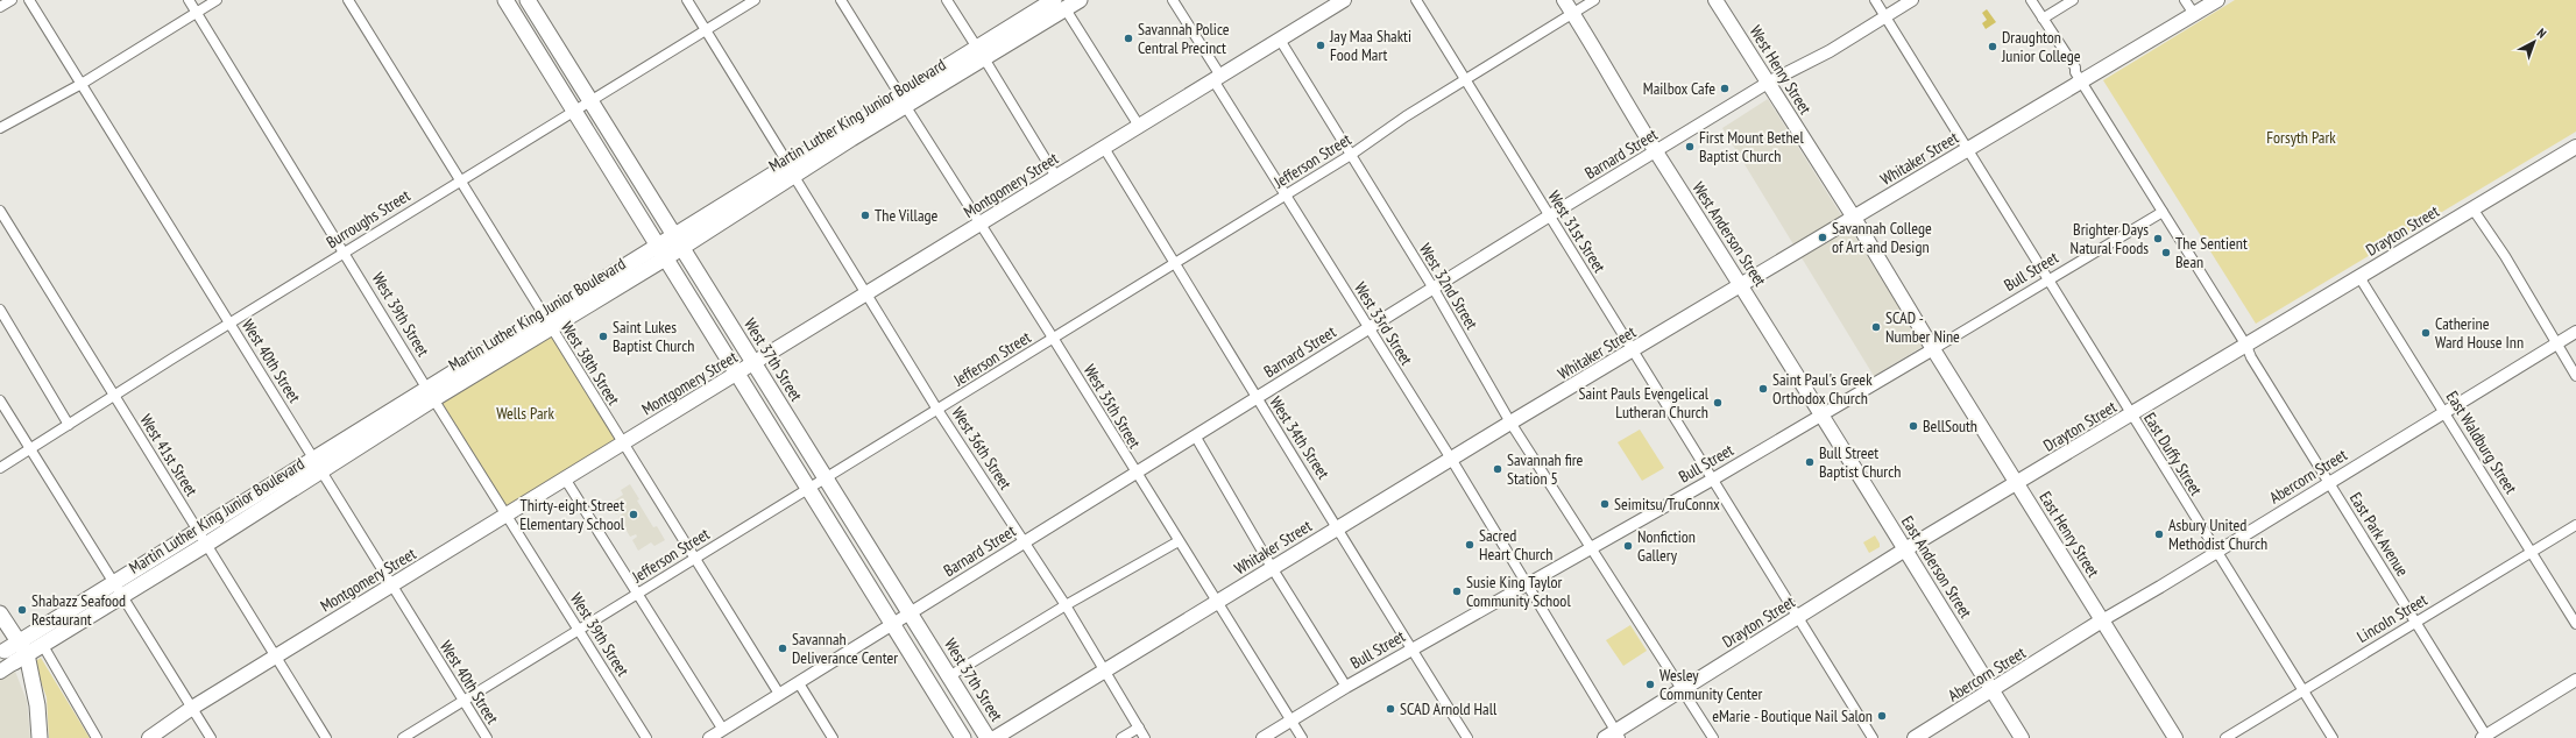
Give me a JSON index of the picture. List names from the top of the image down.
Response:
{
  "streets": {
    "main road": [
      "West Henry Street",
      "Martin Luther King Junior Boulevard",
      "Whitaker Street",
      "Montgomery Street",
      "Drayton Street",
      "West Anderson Street",
      "West 37th Street",
      "Abercorn Street",
      "East Henry Street",
      "East Anderson Street"
    ],
    "street": [
      "Barnard Street",
      "Jefferson Street",
      "Burroughs Street",
      "West 31st Street",
      "Bull Street",
      "West 32nd Street",
      "West 39th Street",
      "West 33rd Street",
      "West 40th Street",
      "West 38th Street",
      "West 35th Street",
      "West 34th Street",
      "East Waldburg Street",
      "West 36th Street",
      "East Duffy Street",
      "West 41st Street",
      "East Park Avenue",
      "Lincoln Street"
    ]
  },
  "crossings": [
    ["West Henry Street", "Barnard Street"],
    ["West Henry Street", "Whitaker Street"],
    ["West Henry Street", "Bull Street"],
    ["West Henry Street", "East Henry Street"],
    ["Martin Luther King Junior Boulevard", "West 39th Street"],
    ["Martin Luther King Junior Boulevard", "West 37th Street"],
    ["Martin Luther King Junior Boulevard", "West 40th Street"],
    ["Martin Luther King Junior Boulevard", "West 38th Street"],
    ["Martin Luther King Junior Boulevard", "West 35th Street"],
    ["Martin Luther King Junior Boulevard", "West 36th Street"],
    ["Martin Luther King Junior Boulevard", "West 41st Street"],
    ["Barnard Street", "West 31st Street"],
    ["Barnard Street", "West Anderson Street"],
    ["Barnard Street", "West 32nd Street"],
    ["Barnard Street", "West 33rd Street"],
    ["Barnard Street", "West 37th Street"],
    ["Barnard Street", "West 38th Street"],
    ["Barnard Street", "West 35th Street"],
    ["Barnard Street", "West 34th Street"],
    ["Barnard Street", "West 36th Street"],
    ["Barnard Street", "East Duffy Street"],
    ["Whitaker Street", "West 31st Street"],
    ["Whitaker Street", "West Anderson Street"],
    ["Whitaker Street", "West 32nd Street"],
    ["Whitaker Street", "West 33rd Street"],
    ["Whitaker Street", "West 35th Street"],
    ["Whitaker Street", "West 34th Street"],
    ["Whitaker Street", "West 36th Street"],
    ["Whitaker Street", "East Duffy Street"],
    ["Jefferson Street", "West 31st Street"],
    ["Jefferson Street", "West Anderson Street"],
    ["Jefferson Street", "West 32nd Street"],
    ["Jefferson Street", "West 39th Street"],
    ["Jefferson Street", "West 33rd Street"],
    ["Jefferson Street", "West 37th Street"],
    ["Jefferson Street", "West 40th Street"],
    ["Jefferson Street", "West 38th Street"],
    ["Jefferson Street", "West 35th Street"],
    ["Jefferson Street", "West 34th Street"],
    ["Jefferson Street", "West 36th Street"],
    ["Montgomery Street", "West 32nd Street"],
    ["Montgomery Street", "West 39th Street"],
    ["Montgomery Street", "West 33rd Street"],
    ["Montgomery Street", "West 37th Street"],
    ["Montgomery Street", "West 40th Street"],
    ["Montgomery Street", "West 38th Street"],
    ["Montgomery Street", "West 35th Street"],
    ["Montgomery Street", "West 34th Street"],
    ["Montgomery Street", "West 36th Street"],
    ["Montgomery Street", "West 41st Street"],
    ["Burroughs Street", "West 39th Street"],
    ["Burroughs Street", "West 37th Street"],
    ["Burroughs Street", "West 40th Street"],
    ["Burroughs Street", "West 38th Street"],
    ["Burroughs Street", "West 36th Street"],
    ["Burroughs Street", "West 41st Street"],
    ["Drayton Street", "West 31st Street"],
    ["Drayton Street", "West 32nd Street"],
    ["Drayton Street", "West 33rd Street"],
    ["Drayton Street", "East Waldburg Street"],
    ["Drayton Street", "East Duffy Street"],
    ["Drayton Street", "East Henry Street"],
    ["Drayton Street", "East Park Avenue"],
    ["Drayton Street", "East Anderson Street"],
    ["West 31st Street", "Bull Street"],
    ["West Anderson Street", "Bull Street"],
    ["West Anderson Street", "East Anderson Street"],
    ["Bull Street", "West 32nd Street"],
    ["Bull Street", "West 33rd Street"],
    ["Bull Street", "West 35th Street"],
    ["Bull Street", "West 34th Street"],
    ["Bull Street", "East Duffy Street"],
    ["Bull Street", "East Henry Street"],
    ["Bull Street", "East Park Avenue"],
    ["Bull Street", "East Anderson Street"],
    ["East Waldburg Street", "Abercorn Street"],
    ["East Waldburg Street", "Lincoln Street"],
    ["East Duffy Street", "Abercorn Street"],
    ["East Duffy Street", "Lincoln Street"],
    ["Abercorn Street", "East Henry Street"],
    ["Abercorn Street", "East Park Avenue"],
    ["Abercorn Street", "East Anderson Street"],
    ["East Park Avenue", "Lincoln Street"]
  ],
  "parks": ["Forsyth Park", "Wells Park"],
  "places": [
    "Savannah Police Central Precinct",
    "Jay Maa Shakti Food Mart",
    "Draughton Junior College",
    "Mailbox Cafe",
    "First Mount Bethel Baptist Church",
    "The Village",
    "Savannah College of Art and Design",
    "Brighter Days Natural Foods",
    "The Sentient Bean",
    "SCAD - Number Nine",
    "Catherine Ward House Inn",
    "Saint Lukes Baptist Church",
    "Saint Paul's Greek Orthodox Church",
    "Saint Pauls Evengelical Lutheran Church",
    "BellSouth",
    "Bull Street Baptist Church",
    "Savannah fire Station 5",
    "Seimitsu/TruConnx",
    "Thirty-eight Street Elementary School",
    "Asbury United Methodist Church",
    "Sacred Heart Church",
    "Nonfiction Gallery",
    "Susie King Taylor Community School",
    "Shabazz Seafood Restaurant",
    "Savannah Deliverance Center",
    "Wesley Community Center",
    "SCAD Arnold Hall",
    "eMarie - Boutique Nail Salon"
  ],
  "north": "top right"
}
